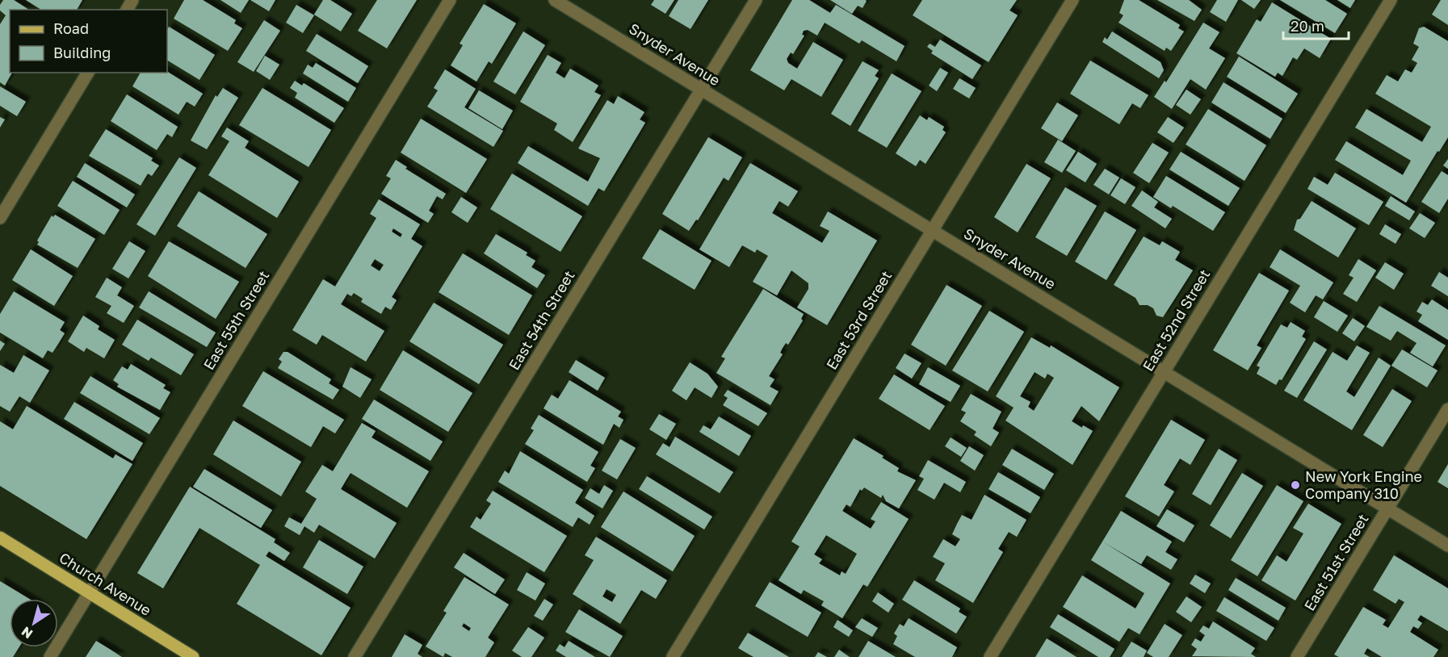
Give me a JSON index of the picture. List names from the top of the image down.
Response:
{
  "streets": {
    "main road": ["Church Avenue"],
    "street": [
      "Snyder Avenue",
      "East 55th Street",
      "East 54th Street",
      "East 53rd Street",
      "East 52nd Street",
      "East 51st Street"
    ]
  },
  "crossings": [
    ["Snyder Avenue", "East 54th Street"],
    ["Snyder Avenue", "East 53rd Street"],
    ["Snyder Avenue", "East 52nd Street"],
    ["Snyder Avenue", "East 51st Street"],
    ["East 55th Street", "Church Avenue"]
  ],
  "places": ["New York Engine Company 310"],
  "legend": ["Road", "Building"],
  "scale_bar": "20 m",
  "north": "bottom left"
}
